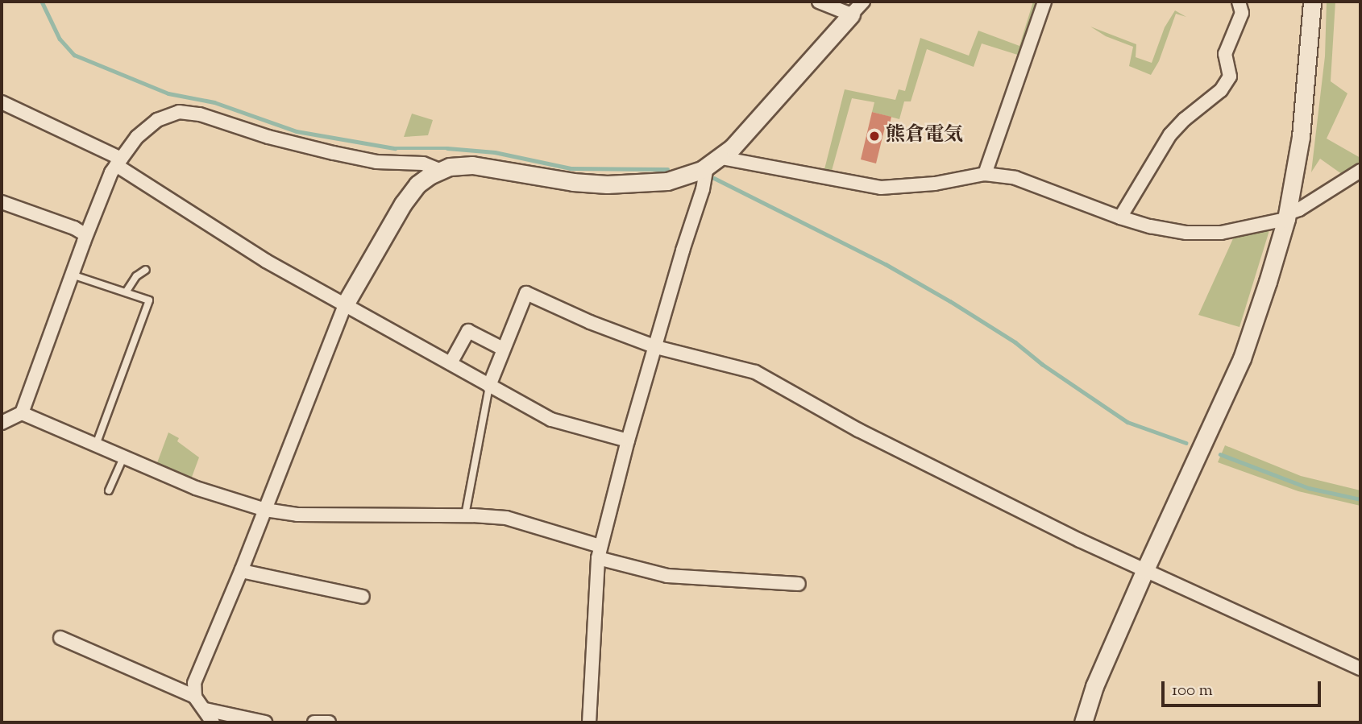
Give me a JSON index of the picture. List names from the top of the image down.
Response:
{
  "places": ["熊倉電気"],
  "scale_bar": "100 m"
}
